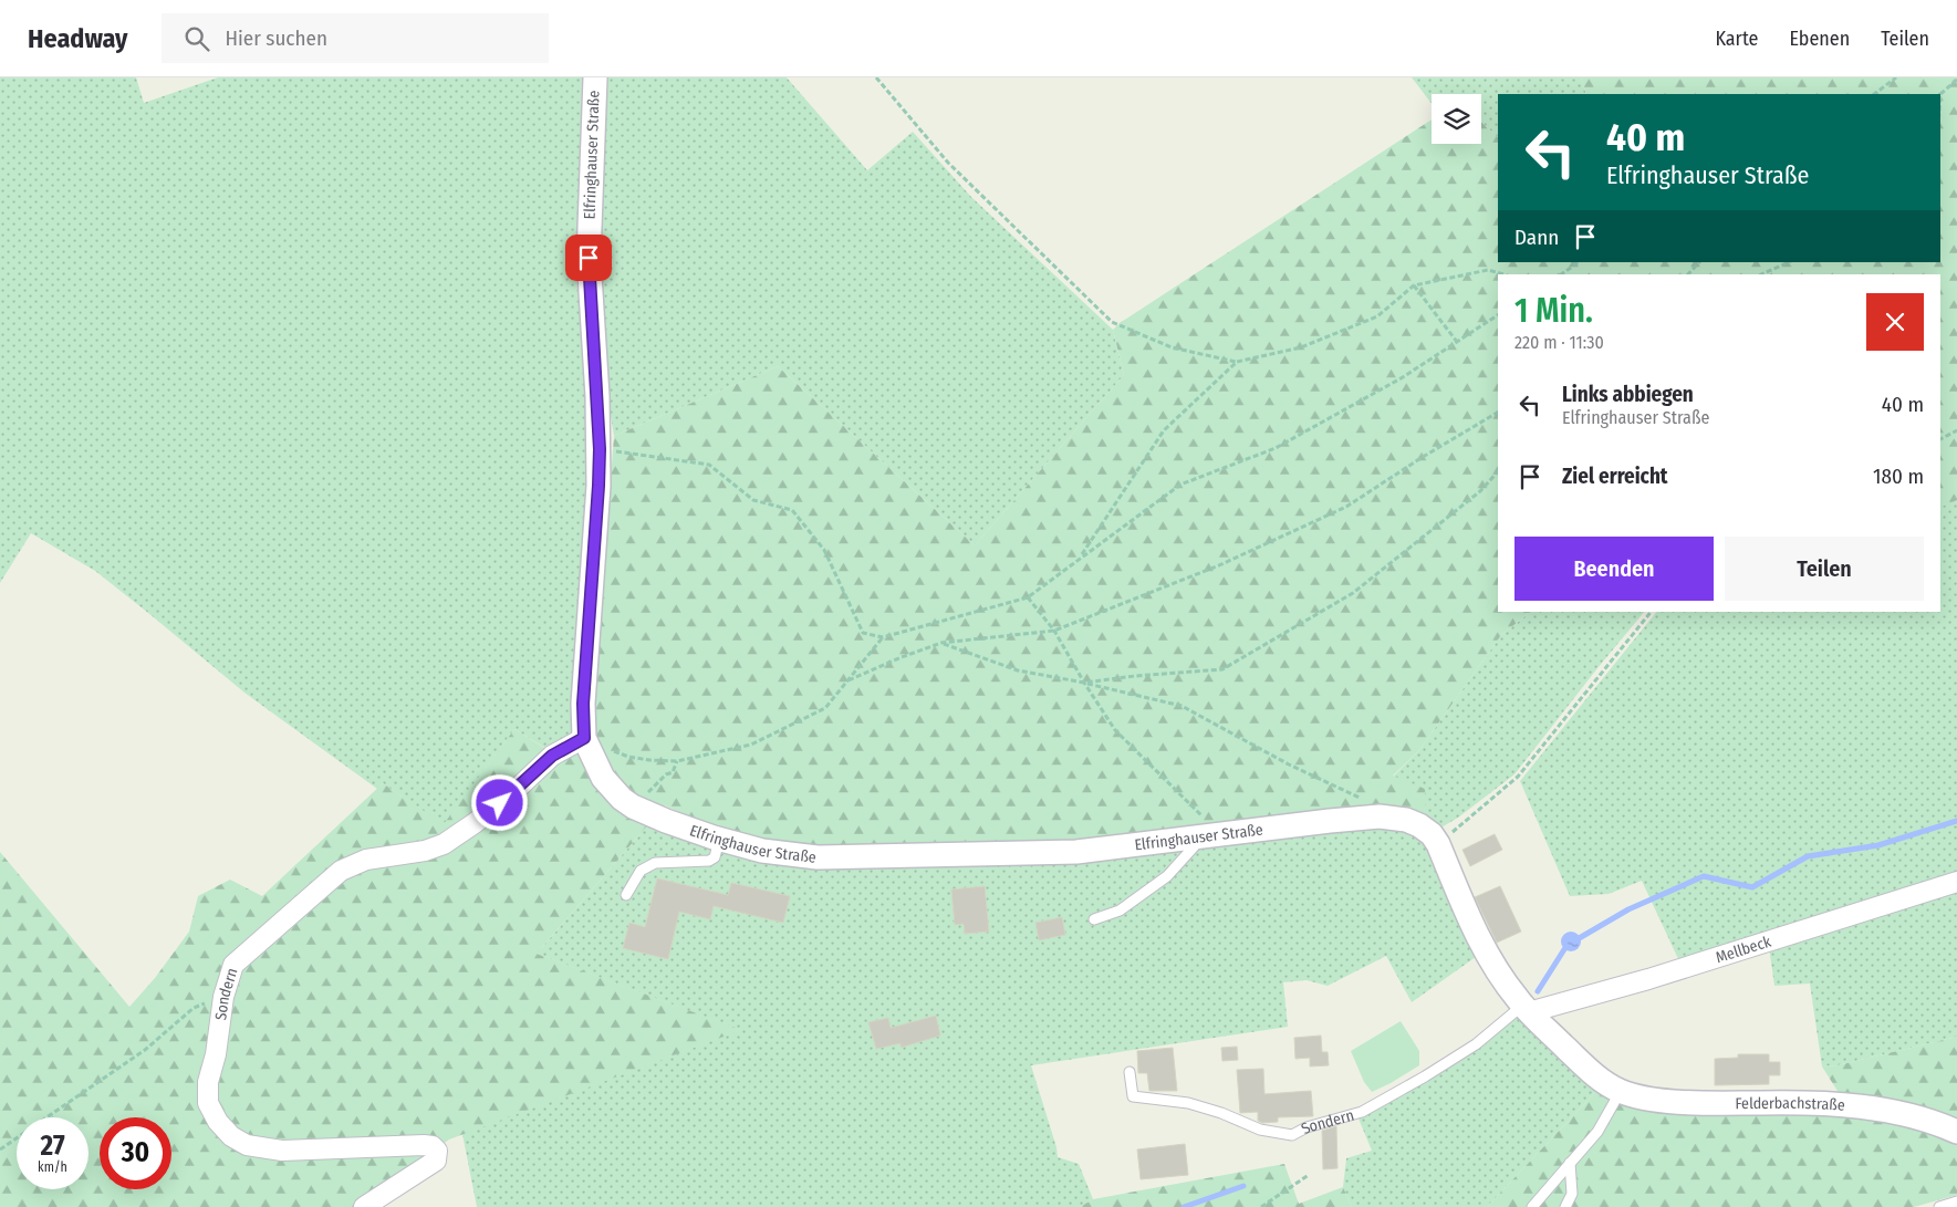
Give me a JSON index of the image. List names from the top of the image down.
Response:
{
  "streets": {
    "street": [
      "Elfringhauser Straße",
      "Mellbeck",
      "Sondern",
      "Felderbachstraße"
    ]
  },
  "crossings": [
    ["Elfringhauser Straße", "Mellbeck"],
    ["Elfringhauser Straße", "Sondern"],
    ["Elfringhauser Straße", "Felderbachstraße"],
    ["Mellbeck", "Sondern"],
    ["Mellbeck", "Felderbachstraße"],
    ["Sondern", "Felderbachstraße"]
  ],
  "page": {
    "header": "Headway",
    "search": "Hier suchen",
    "nav": ["Karte", "Ebenen", "Teilen"],
    "turn": ["40 m", "Elfringhauser Straße"],
    "then": "Dann",
    "heading": ["1 Min.", "220 m · 11:30"],
    "list": [
      {
        "name": "Links abbiegen",
        "note": "Elfringhauser Straße",
        "value": "40 m"
      },
      {
        "name": "Ziel erreicht",
        "value": "180 m"
      }
    ],
    "buttons": ["Beenden", "Teilen"],
    "speed": "27 km/h",
    "limit": "30"
  }
}
